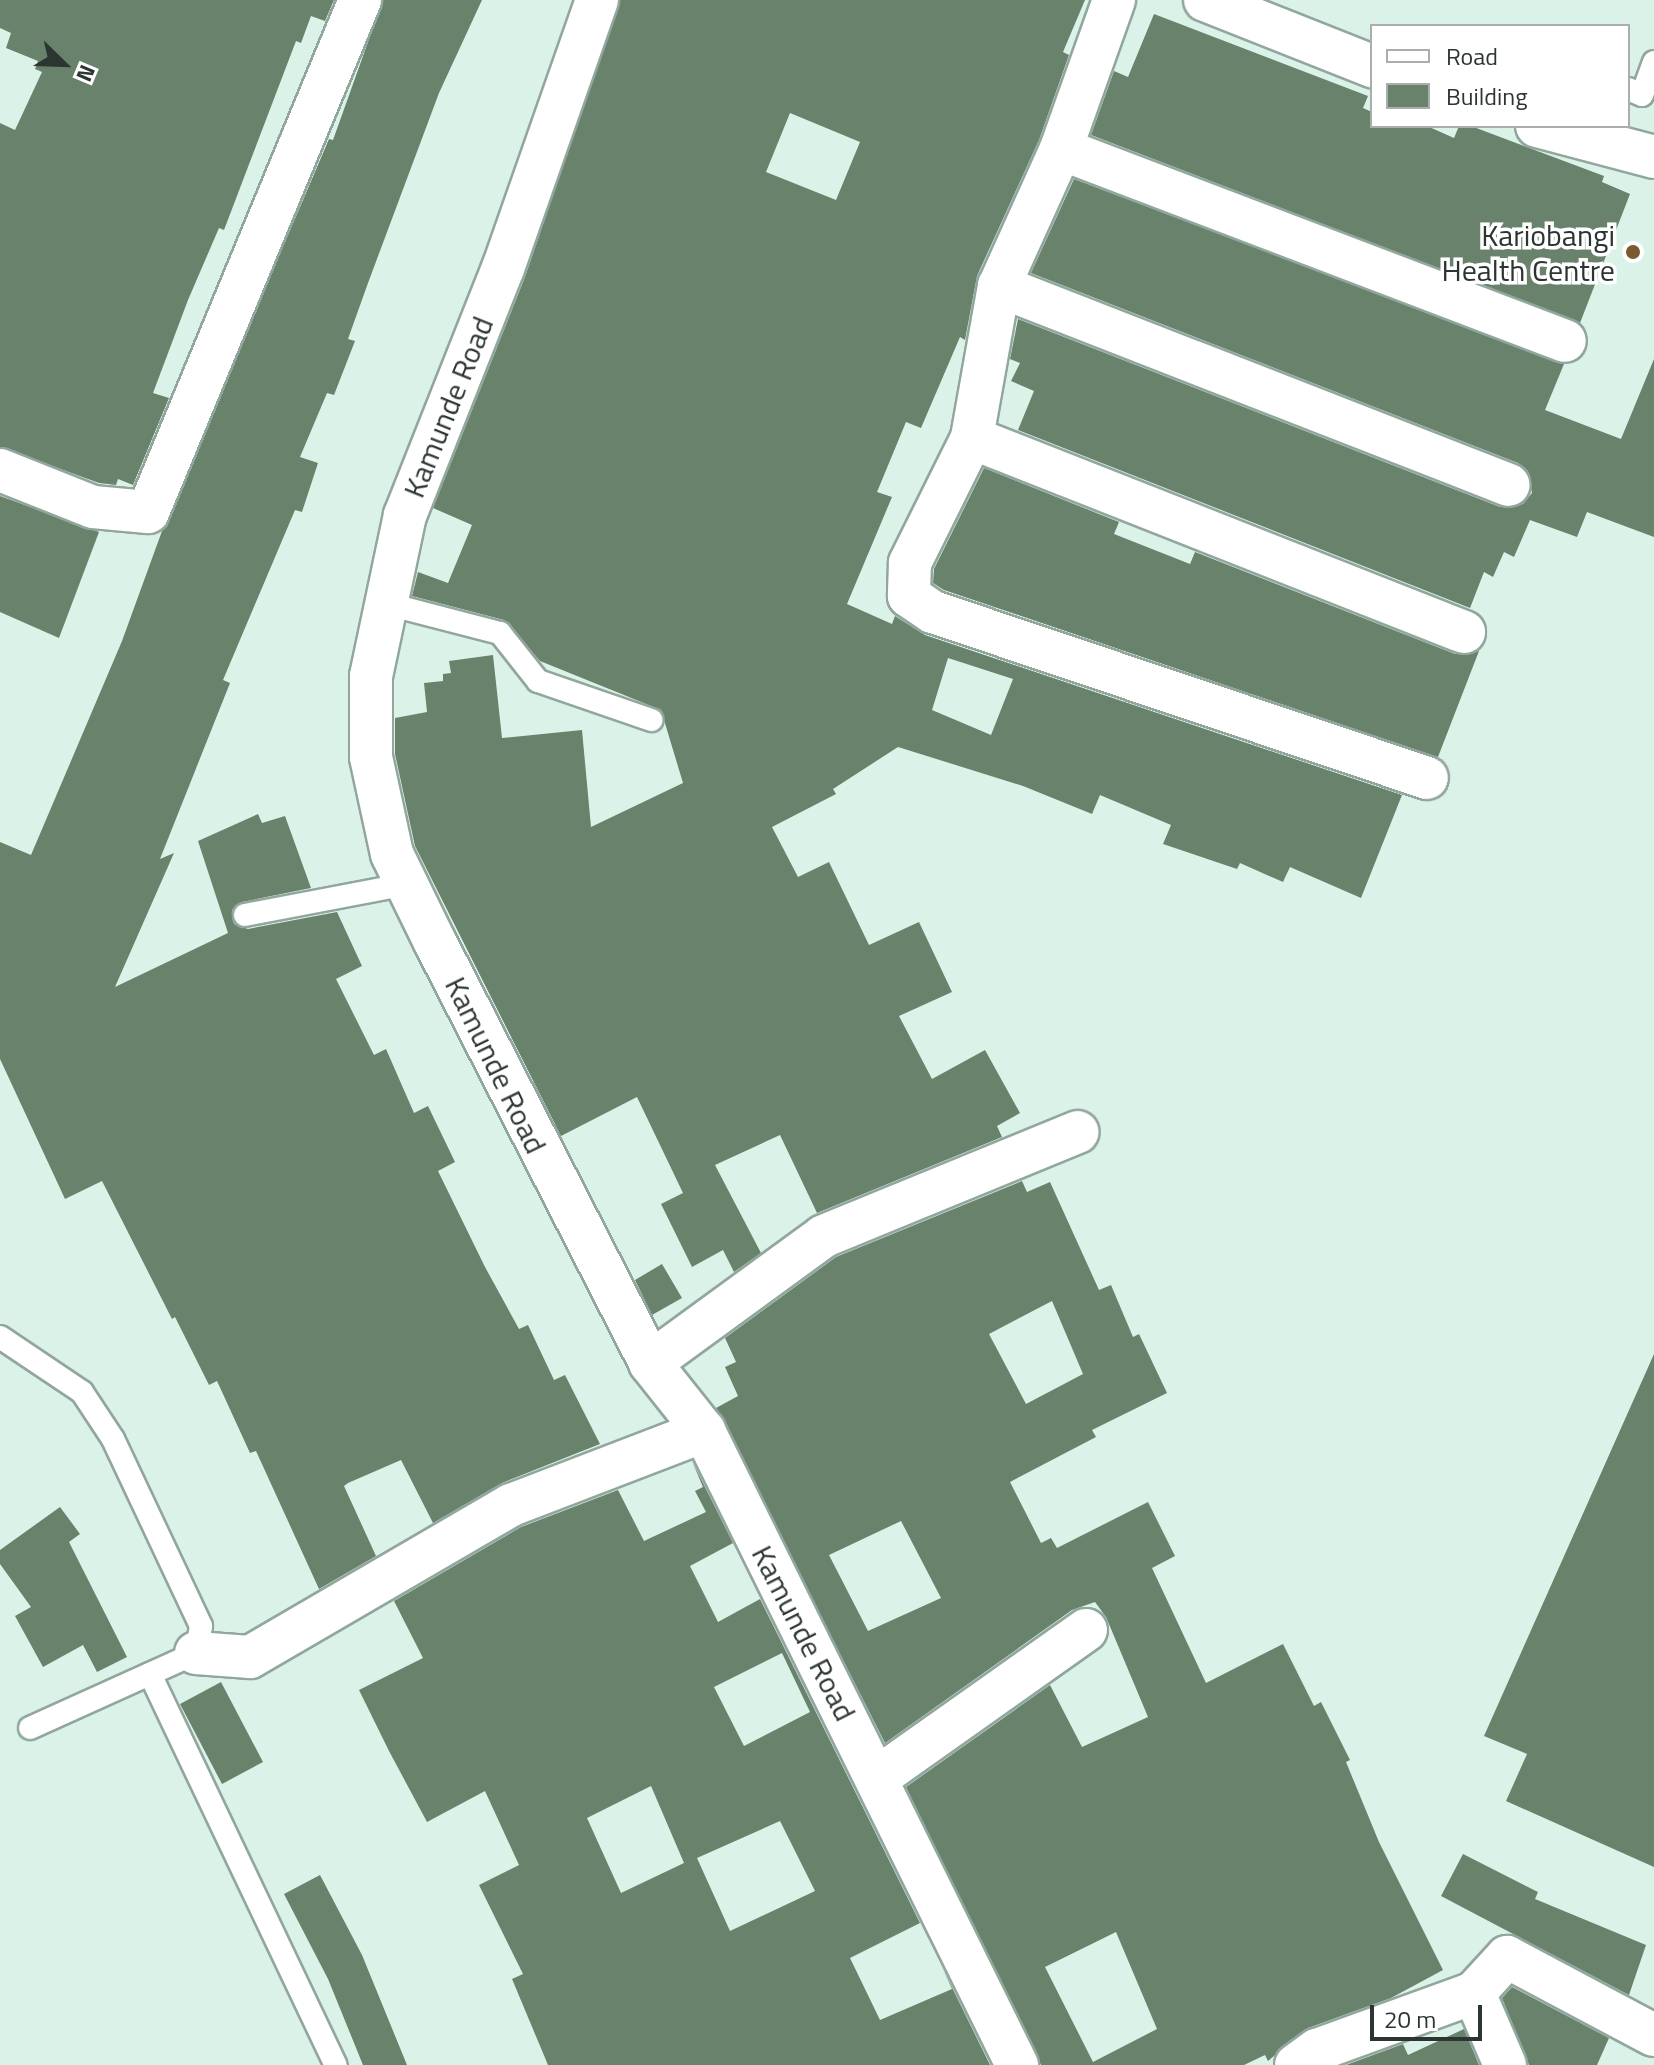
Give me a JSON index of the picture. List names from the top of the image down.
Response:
{
  "streets": {
    "street": ["Kamunde Road"]
  },
  "places": ["Kariobangi Health Centre"],
  "legend": ["Road", "Building"],
  "scale_bar": "20 m",
  "north": "bottom right"
}
